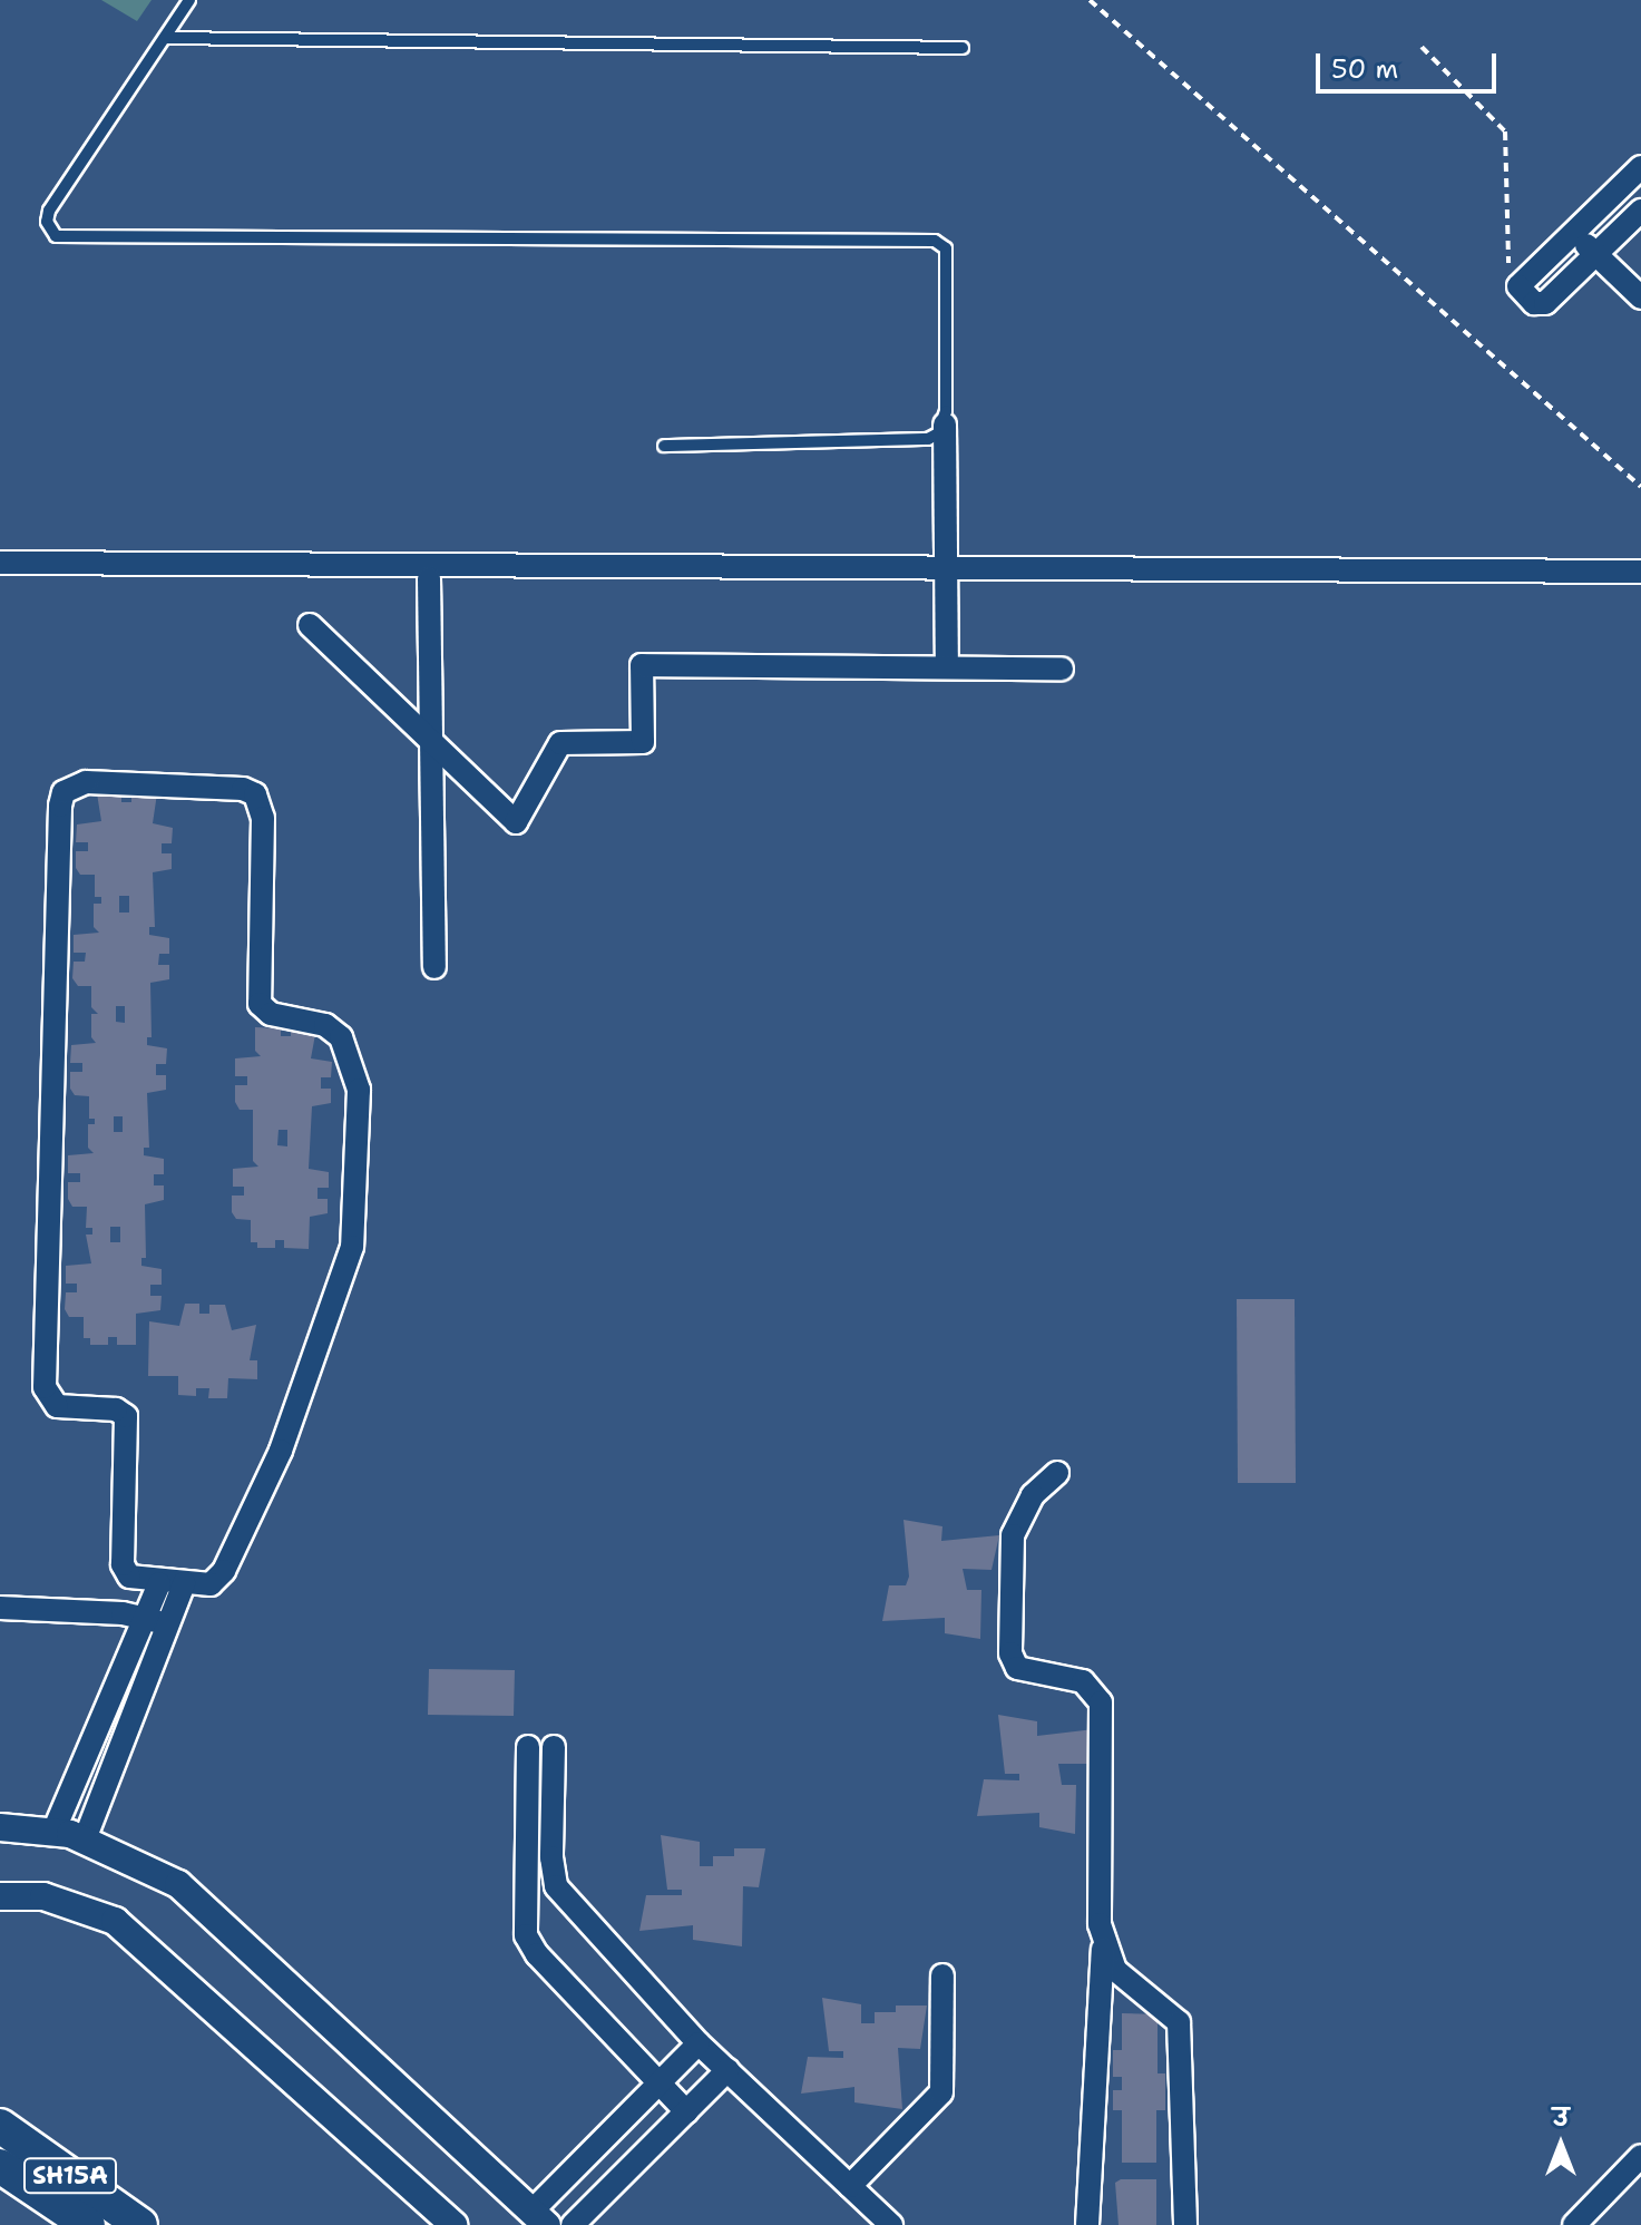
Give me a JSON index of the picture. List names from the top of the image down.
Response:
{
  "streets": {
    "main road": ["SH15A"]
  },
  "scale_bar": "50 m",
  "north": "top"
}
